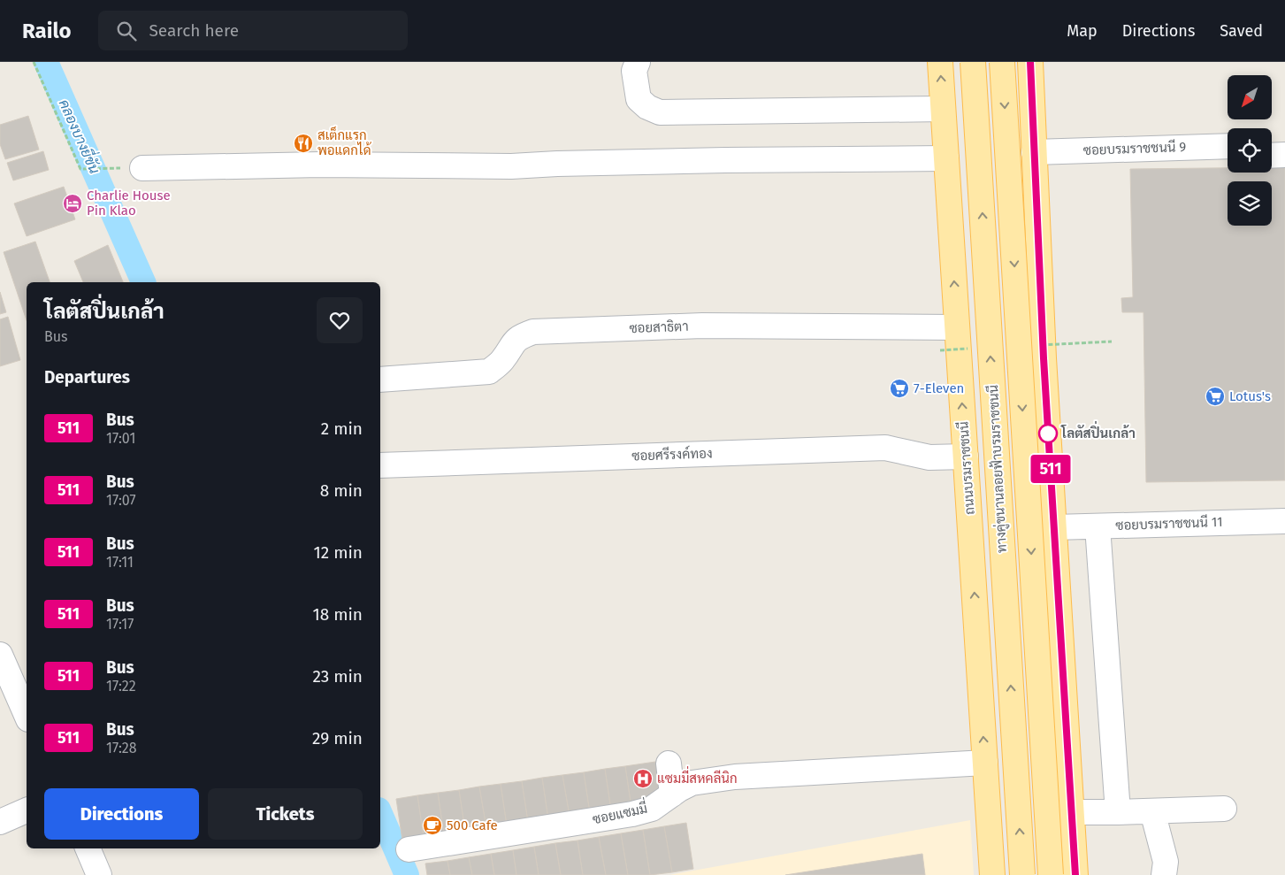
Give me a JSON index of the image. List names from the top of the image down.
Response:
{
  "streets": {
    "main road": ["ถนนบรมราชชนนี", "ทางคู่ขนานลอยฟ้าบรมราชชนนี"],
    "street": [
      "ซอยบรมราชชนนี 9",
      "ซอยสาธิตา",
      "ซอยศรีรงค์ทอง",
      "ซอยบรมราชชนนี 11",
      "ซอยแซมมี่"
    ]
  },
  "crossings": [
    ["ซอยสาธิตา", "ถนนบรมราชชนนี"],
    ["ซอยศรีรงค์ทอง", "ถนนบรมราชชนนี"],
    ["ถนนบรมราชชนนี", "ซอยแซมมี่"]
  ],
  "water": ["คลองบางยี่ขัน"],
  "places": {
    "restaurant": ["สเต็กแรก พอแดกได้"],
    "hotel": ["Charlie House Pin Klao"],
    "supermarket": ["7-Eleven", "Lotus's"],
    "other": ["โลตัสปิ่นเกล้า"],
    "hospital": ["แซมมี่สหคลีนิก"],
    "cafe": ["500 Cafe"]
  },
  "lines": ["bus line 511"],
  "north": "bottom left",
  "page": {
    "header": "Railo",
    "search": "Search here",
    "nav": ["Map", "Directions", "Saved"],
    "on_map": "511",
    "heading": [
      ["โลตัสปิ่นเกล้า", "Bus"],
      "Departures"
    ],
    "list": [
      {
        "mark": "511",
        "name": "Bus",
        "note": "17:01",
        "value": "2 min"
      },
      {
        "mark": "511",
        "name": "Bus",
        "note": "17:07",
        "value": "8 min"
      },
      {
        "mark": "511",
        "name": "Bus",
        "note": "17:11",
        "value": "12 min"
      },
      {
        "mark": "511",
        "name": "Bus",
        "note": "17:17",
        "value": "18 min"
      },
      {
        "mark": "511",
        "name": "Bus",
        "note": "17:22",
        "value": "23 min"
      },
      {
        "mark": "511",
        "name": "Bus",
        "note": "17:28",
        "value": "29 min"
      }
    ],
    "buttons": ["Directions", "Tickets"]
  }
}
